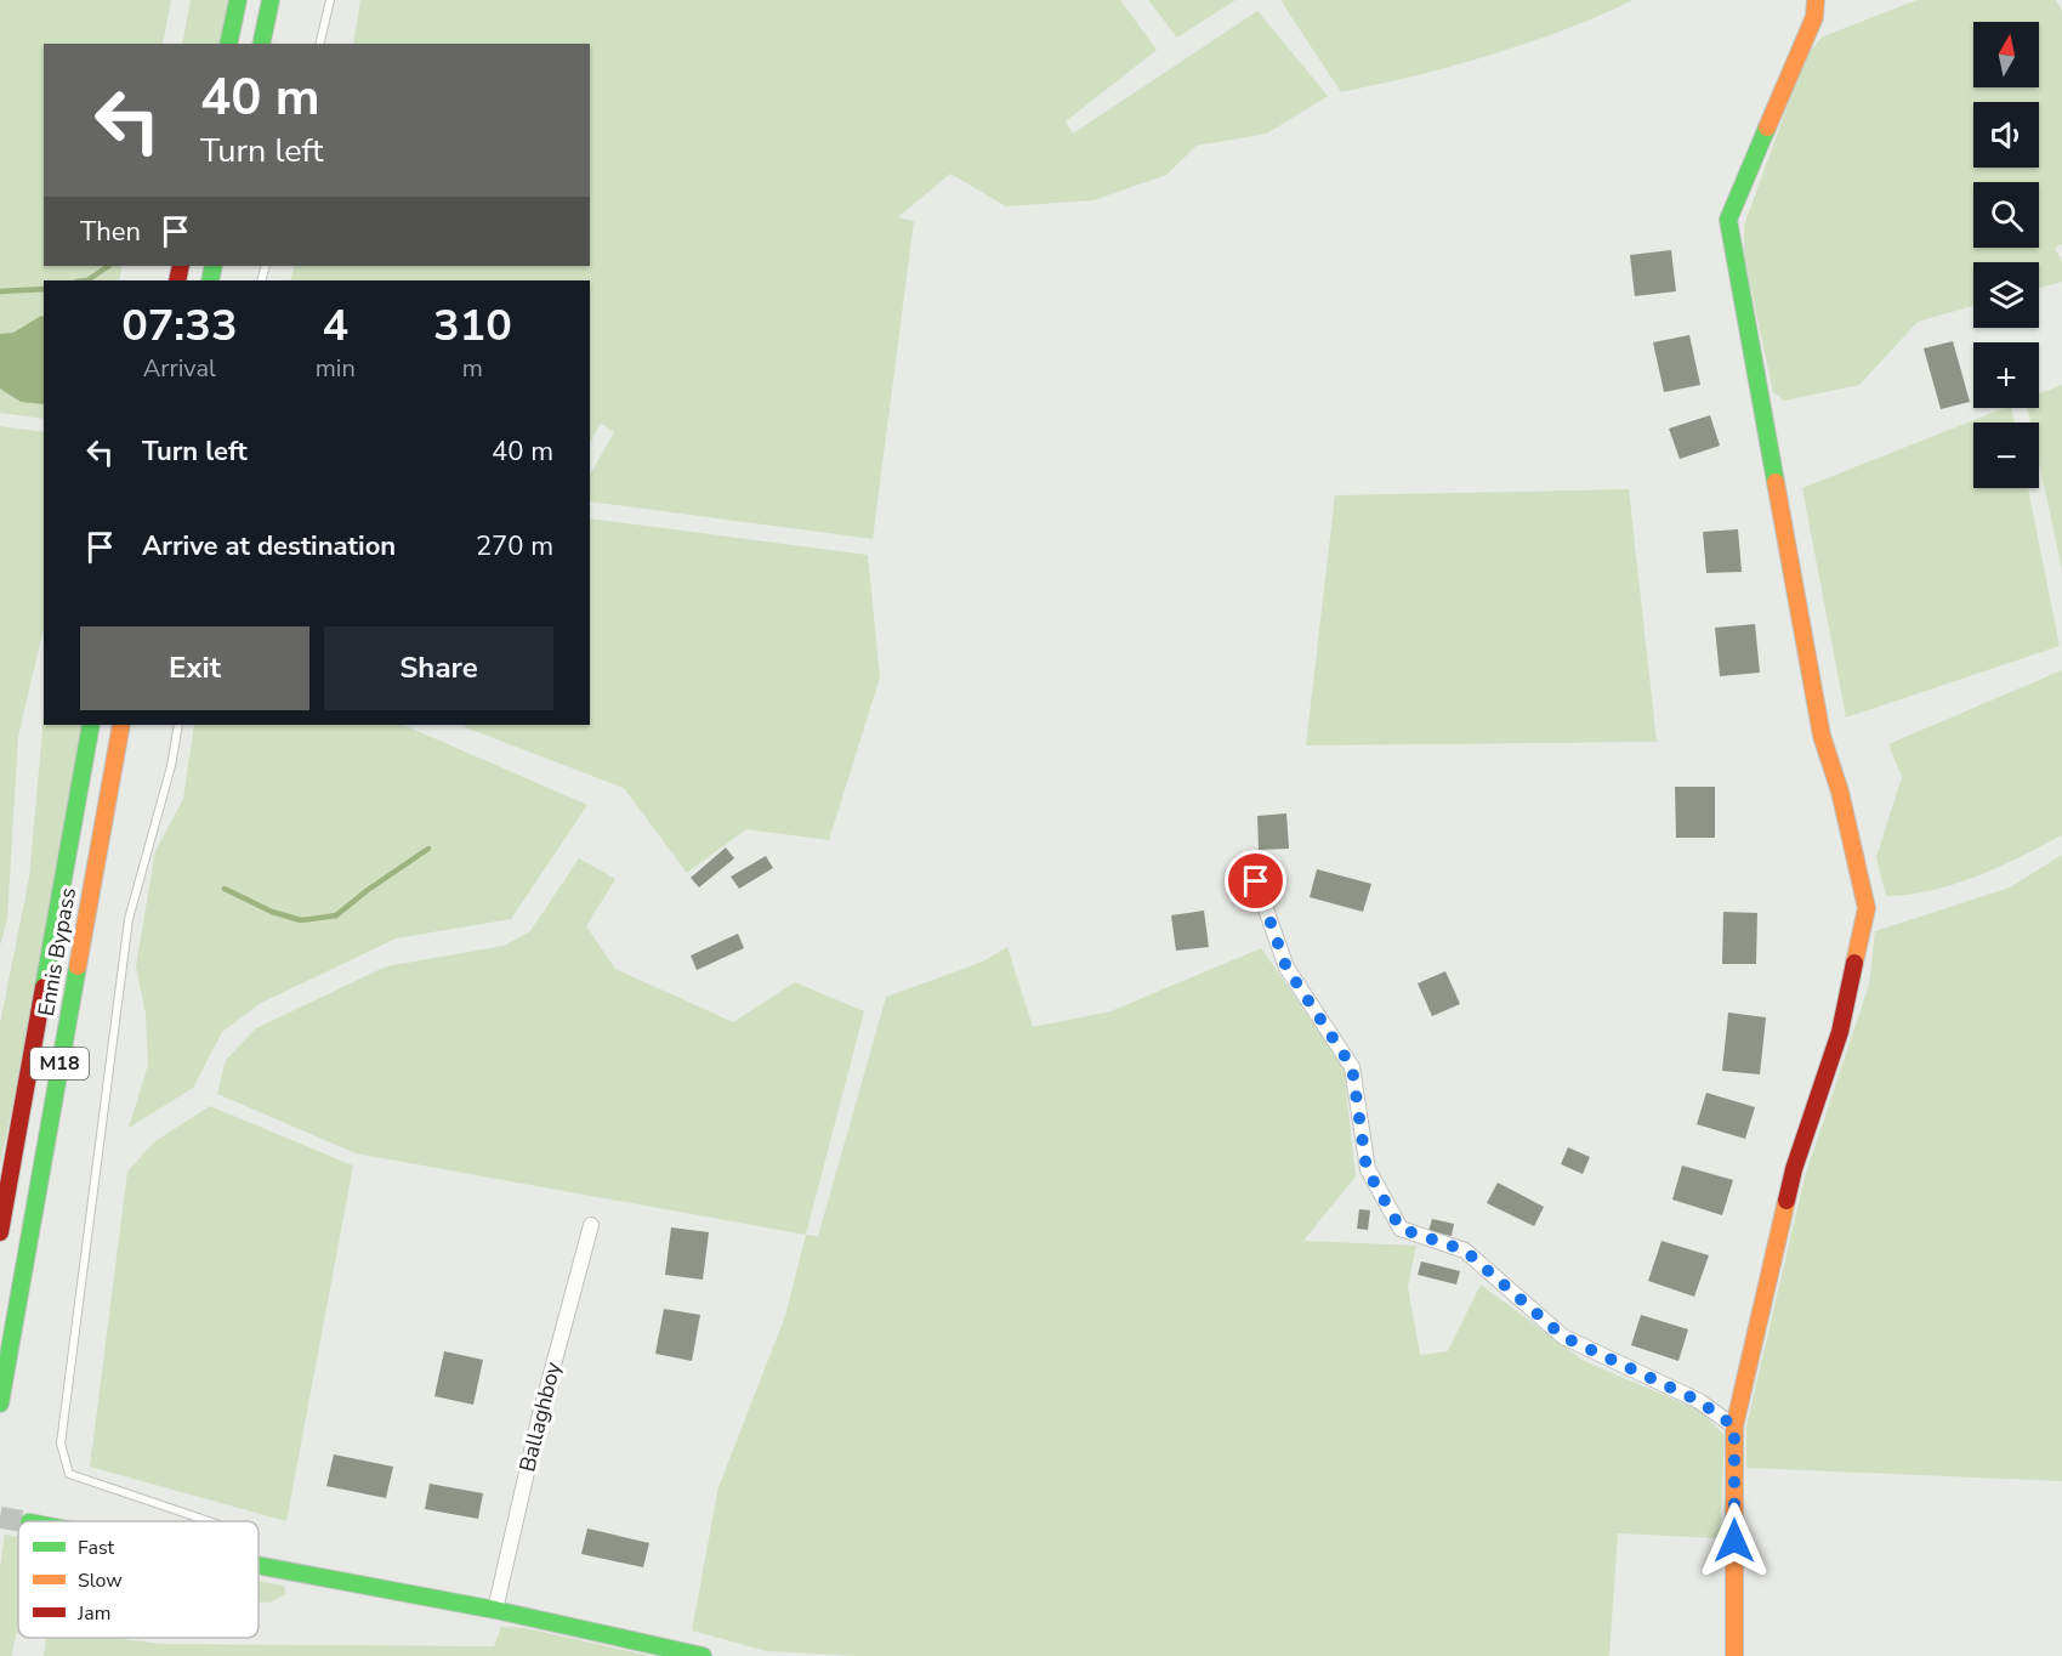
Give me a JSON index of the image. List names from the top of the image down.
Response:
{
  "streets": {
    "main road": ["Ennis Bypass", "M18"],
    "street": ["Ballaghboy"]
  },
  "legend": ["Fast", "Slow", "Jam"],
  "north": "top",
  "page": {
    "map_buttons": ["+", "−"],
    "turn": ["40 m", "Turn left"],
    "then": "Then",
    "eta": [
      "07:33",
      "Arrival",
      "4",
      "min",
      "310",
      "m"
    ],
    "list": [
      {
        "name": "Turn left",
        "value": "40 m"
      },
      {
        "name": "Arrive at destination",
        "value": "270 m"
      }
    ],
    "buttons": ["Exit", "Share"]
  }
}
